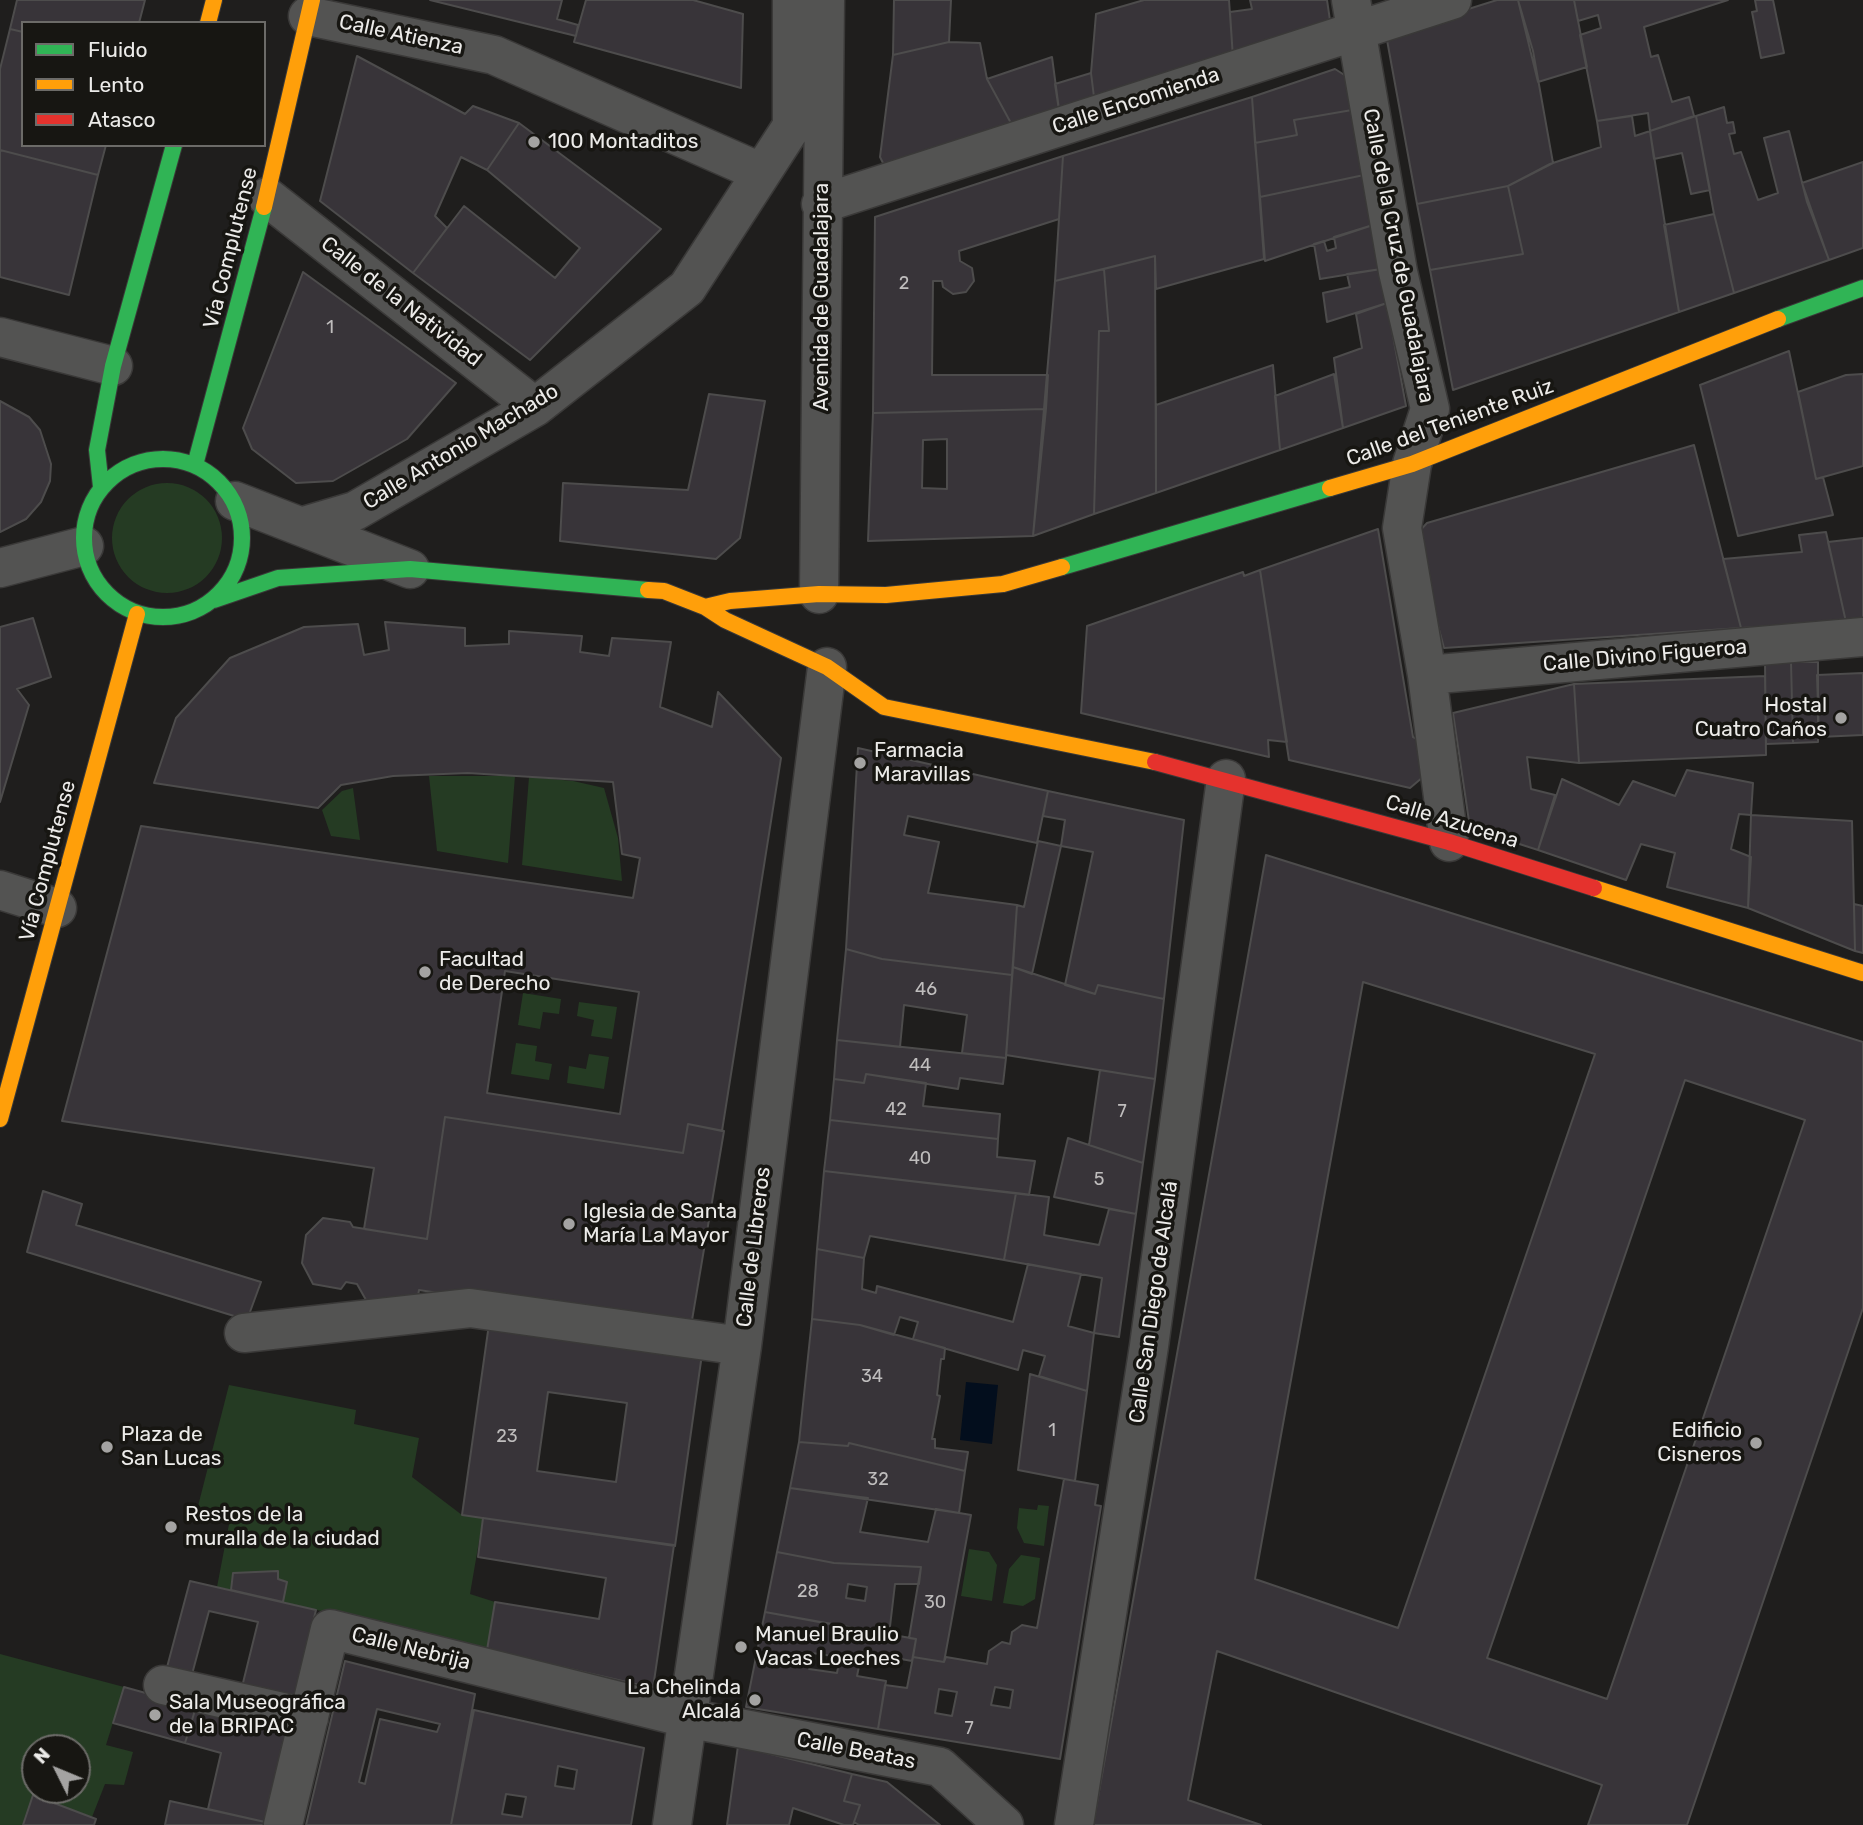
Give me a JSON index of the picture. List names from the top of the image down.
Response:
{
  "streets": {
    "street": [
      "Calle Atienza",
      "Calle Encomienda",
      "Vía Complutense",
      "Calle de la Cruz de Guadalajara",
      "Avenida de Guadalajara",
      "Calle de la Natividad",
      "Calle del Teniente Ruiz",
      "Calle Antonio Machado",
      "Calle Divino Figueroa",
      "Calle Azucena",
      "Calle de Libreros",
      "Calle San Diego de Alcalá",
      "Calle Nebrija",
      "Calle Beatas"
    ]
  },
  "crossings": [
    ["Calle Atienza", "Vía Complutense"],
    ["Calle Atienza", "Calle Antonio Machado"],
    ["Calle Encomienda", "Calle de la Cruz de Guadalajara"],
    ["Calle Encomienda", "Avenida de Guadalajara"],
    ["Vía Complutense", "Calle de la Natividad"],
    ["Vía Complutense", "Calle Azucena"],
    ["Calle de la Cruz de Guadalajara", "Calle del Teniente Ruiz"],
    ["Calle de la Cruz de Guadalajara", "Calle Divino Figueroa"],
    ["Calle de la Cruz de Guadalajara", "Calle Azucena"],
    ["Avenida de Guadalajara", "Calle del Teniente Ruiz"],
    ["Calle de la Natividad", "Calle Antonio Machado"],
    ["Calle del Teniente Ruiz", "Calle Azucena"],
    ["Calle Azucena", "Calle de Libreros"],
    ["Calle Azucena", "Calle San Diego de Alcalá"],
    ["Calle de Libreros", "Calle Nebrija"],
    ["Calle de Libreros", "Calle Beatas"],
    ["Calle Nebrija", "Calle Beatas"]
  ],
  "places": [
    "100 Montaditos",
    "Hostal Cuatro Caños",
    "Farmacia Maravillas",
    "Facultad de Derecho",
    "Iglesia de Santa María La Mayor",
    "Edificio Cisneros",
    "Plaza de San Lucas",
    "Restos de la muralla de la ciudad",
    "Manuel Braulio Vacas Loeches",
    "La Chelinda Alcalá",
    "Sala Museográfica de la BRIPAC"
  ],
  "house_numbers": [
    "2",
    "1",
    "46",
    "44",
    "42",
    "7",
    "40",
    "5",
    "34",
    "1",
    "23",
    "32",
    "28",
    "30",
    "7"
  ],
  "legend": ["Fluido", "Lento", "Atasco"],
  "north": "top left"
}
